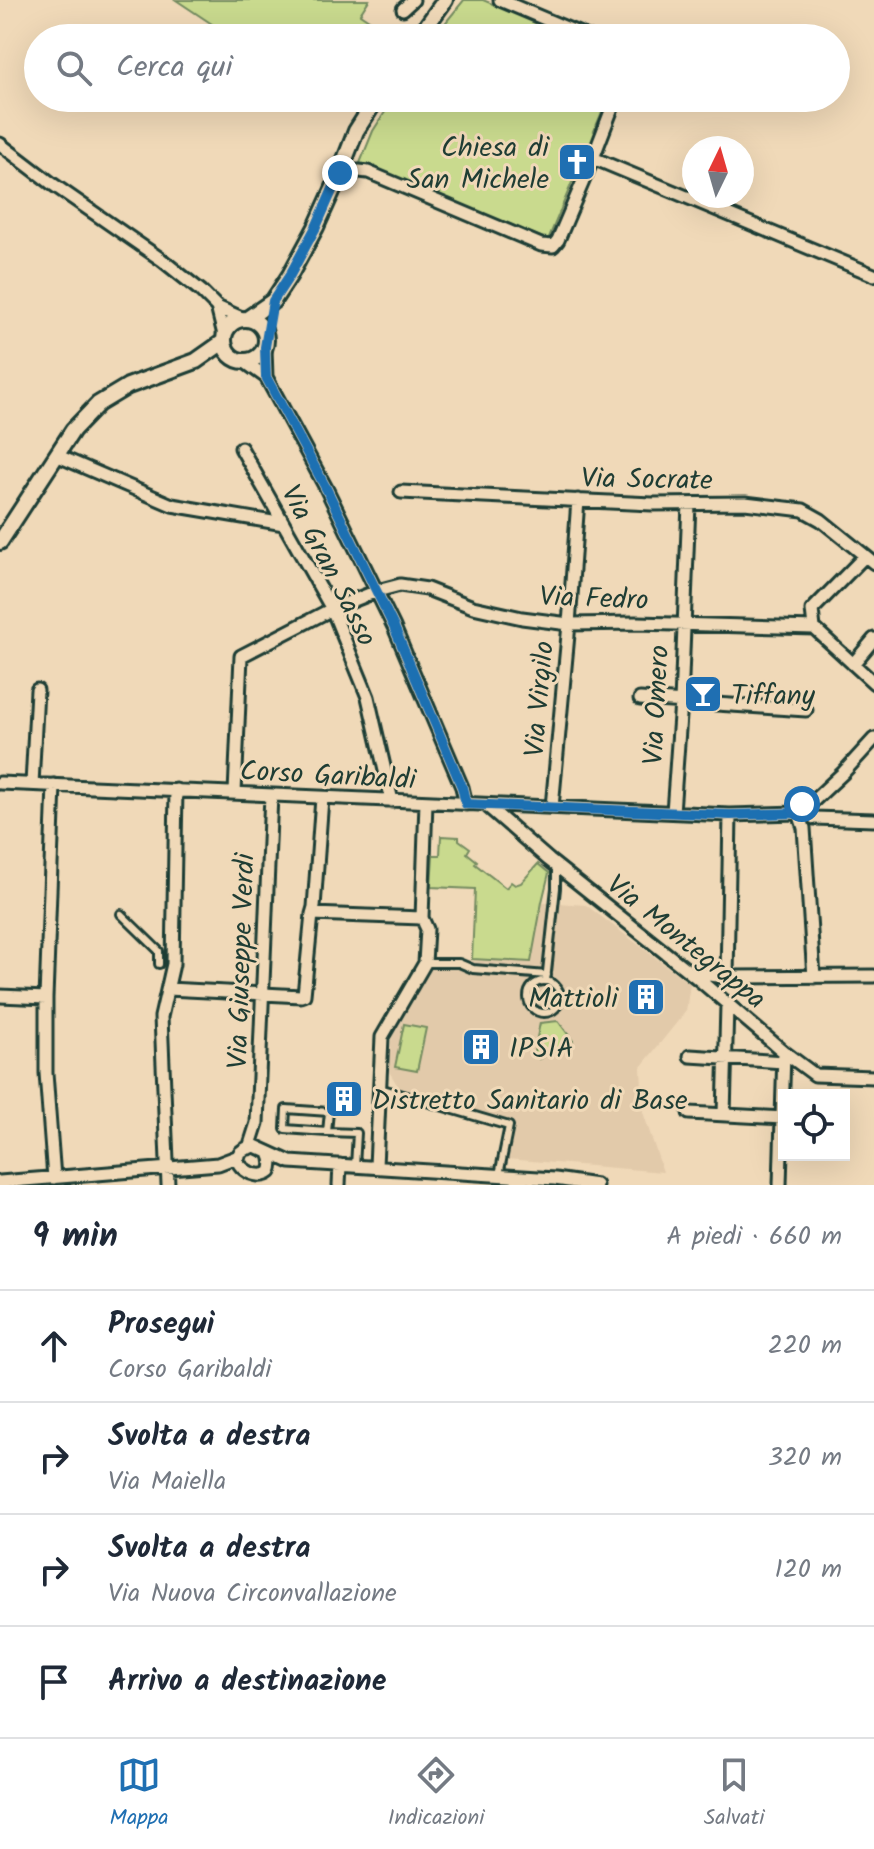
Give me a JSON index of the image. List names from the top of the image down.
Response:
{
  "streets": {
    "street": [
      "Via Socrate",
      "Via Gran Sasso",
      "Via Fedro",
      "Via Virgilo",
      "Via Omero",
      "Corso Garibaldi",
      "Via Montegrappa",
      "Via Giuseppe Verdi"
    ]
  },
  "crossings": [
    ["Via Socrate", "Via Virgilo"],
    ["Via Socrate", "Via Omero"],
    ["Via Gran Sasso", "Via Fedro"],
    ["Via Gran Sasso", "Corso Garibaldi"],
    ["Via Fedro", "Via Virgilo"],
    ["Via Fedro", "Via Omero"],
    ["Via Fedro", "Corso Garibaldi"],
    ["Via Virgilo", "Corso Garibaldi"],
    ["Via Omero", "Corso Garibaldi"],
    ["Corso Garibaldi", "Via Montegrappa"],
    ["Corso Garibaldi", "Via Giuseppe Verdi"]
  ],
  "places": {
    "church": ["Chiesa di San Michele"],
    "bar": ["Tiffany"],
    "building": ["Mattioli", "IPSIA", "Distretto Sanitario di Base"]
  },
  "north": "top",
  "page": {
    "search": "Cerca qui",
    "heading": ["9 min", "A piedi · 660 m"],
    "list": [
      ["Prosegui", "Corso Garibaldi", "220 m"],
      ["Svolta a destra", "Via Maiella", "320 m"],
      ["Svolta a destra", "Via Nuova Circonvallazione", "120 m"],
      "Arrivo a destinazione"
    ],
    "nav": ["Mappa", "Indicazioni", "Salvati"]
  }
}
